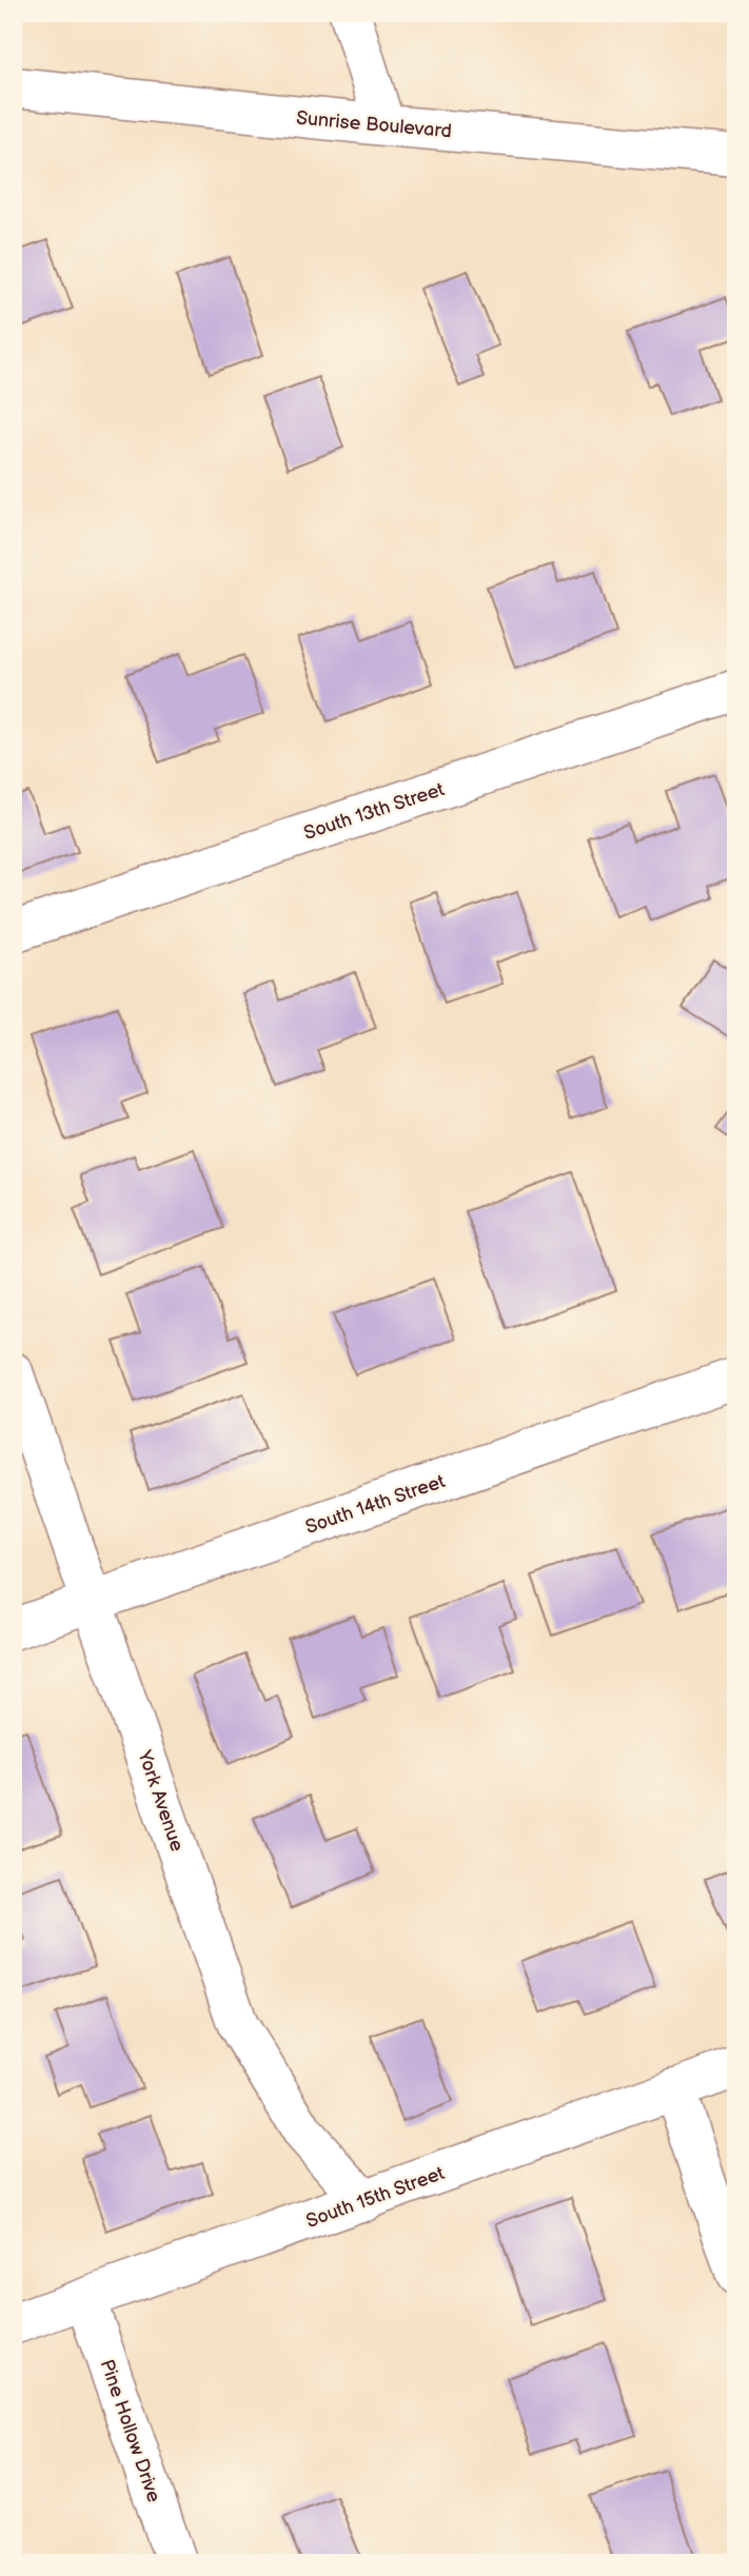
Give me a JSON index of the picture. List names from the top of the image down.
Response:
{
  "streets": {
    "street": [
      "Sunrise Boulevard",
      "South 13th Street",
      "South 14th Street",
      "York Avenue",
      "South 15th Street",
      "Pine Hollow Drive"
    ]
  },
  "crossings": [
    ["South 14th Street", "York Avenue"],
    ["York Avenue", "South 15th Street"],
    ["South 15th Street", "Pine Hollow Drive"]
  ]
}
